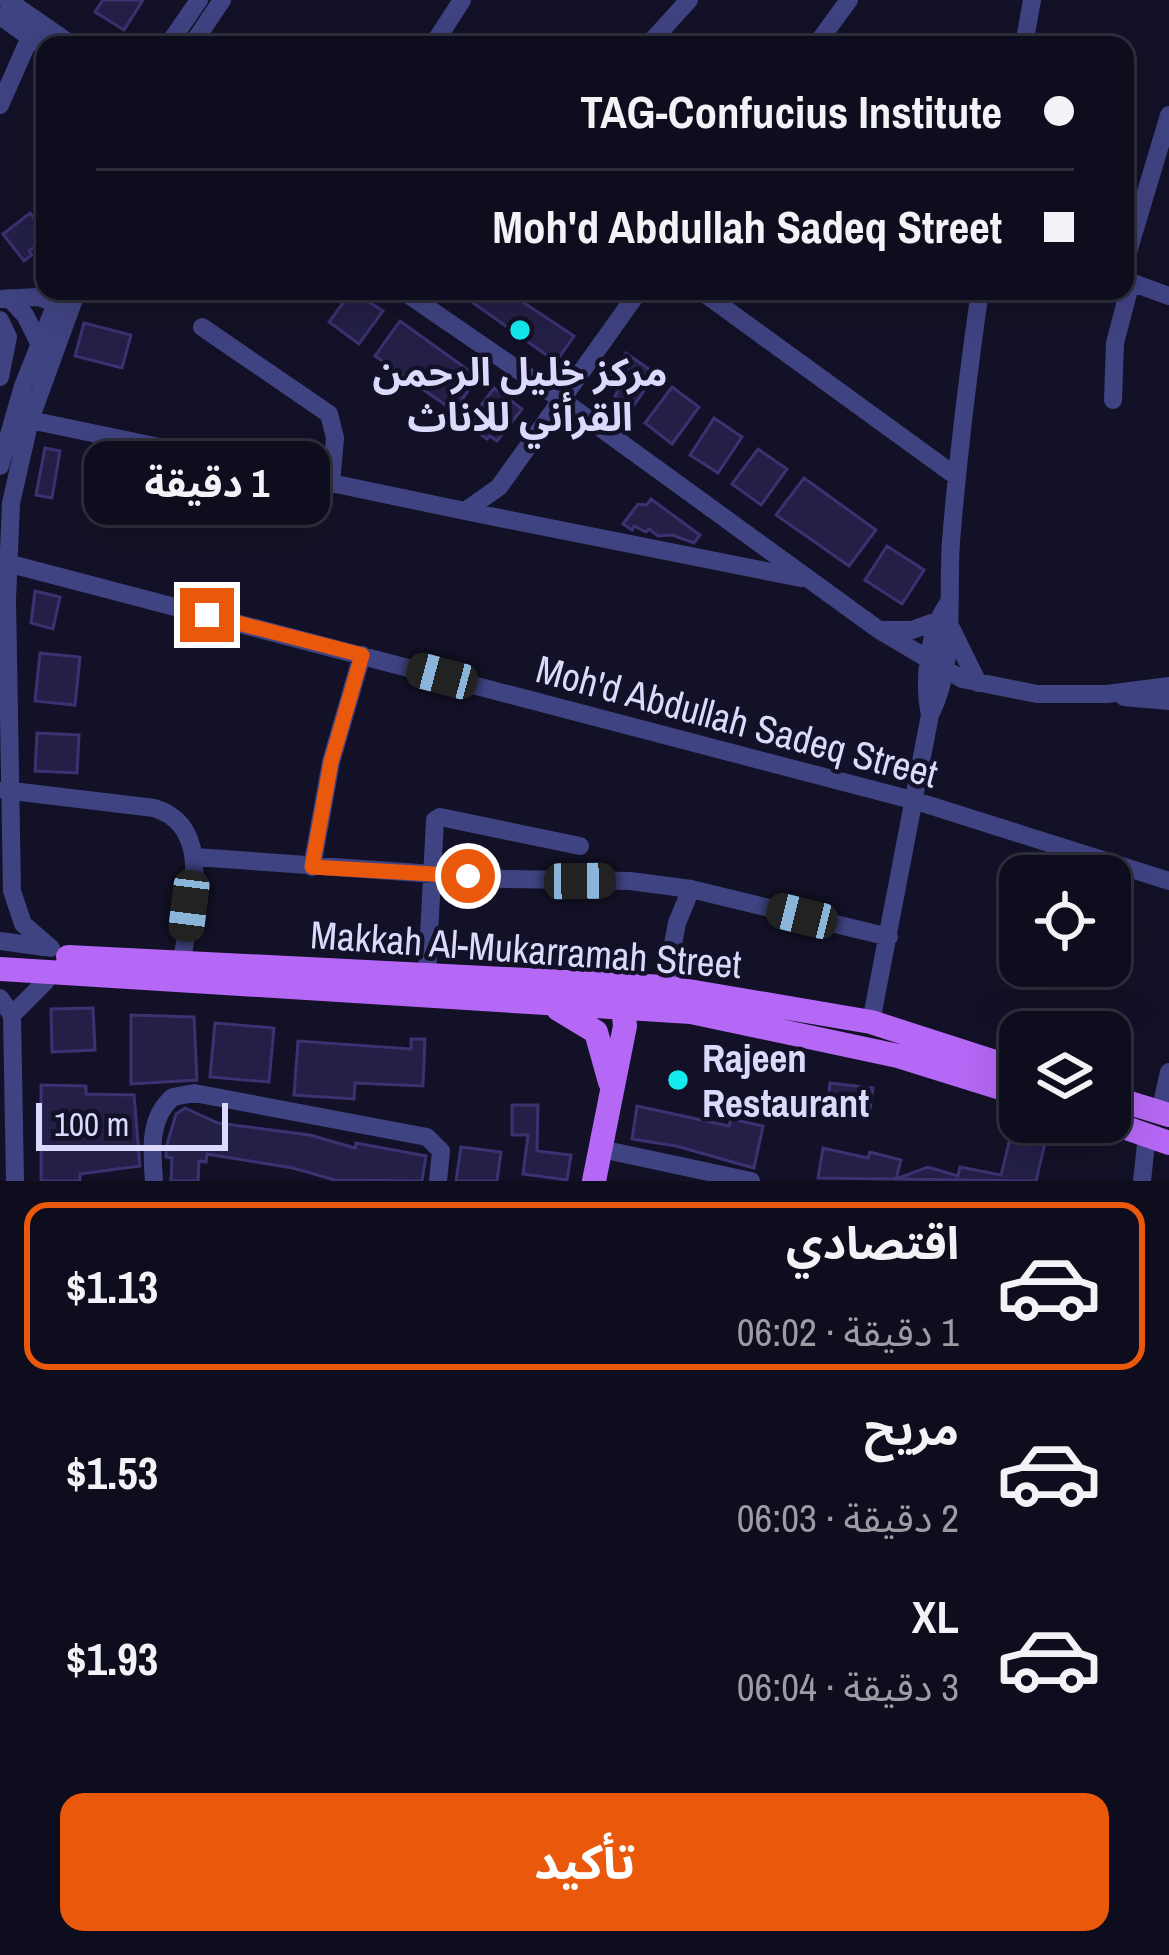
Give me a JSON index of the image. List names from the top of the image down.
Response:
{
  "streets": {
    "main road": ["Makkah Al-Mukarramah Street"],
    "street": ["Moh'd Abdullah Sadeq Street"]
  },
  "places": ["مركز خليل الرحمن القرأني للاناث", "Rajeen Restaurant"],
  "scale_bar": "100 m",
  "page": {
    "banner": ["TAG-Confucius Institute", "Moh'd Abdullah Sadeq Street"],
    "bubble": "1 دقيقة",
    "scale": "100 m",
    "list": [
      {
        "name": "اقتصادي",
        "note": "1 دقيقة · 06:02",
        "value": "$1.13"
      },
      {
        "name": "مريح",
        "note": "2 دقيقة · 06:03",
        "value": "$1.53"
      },
      {
        "name": "XL",
        "note": "3 دقيقة · 06:04",
        "value": "$1.93"
      }
    ],
    "buttons": "تأكيد"
  }
}
